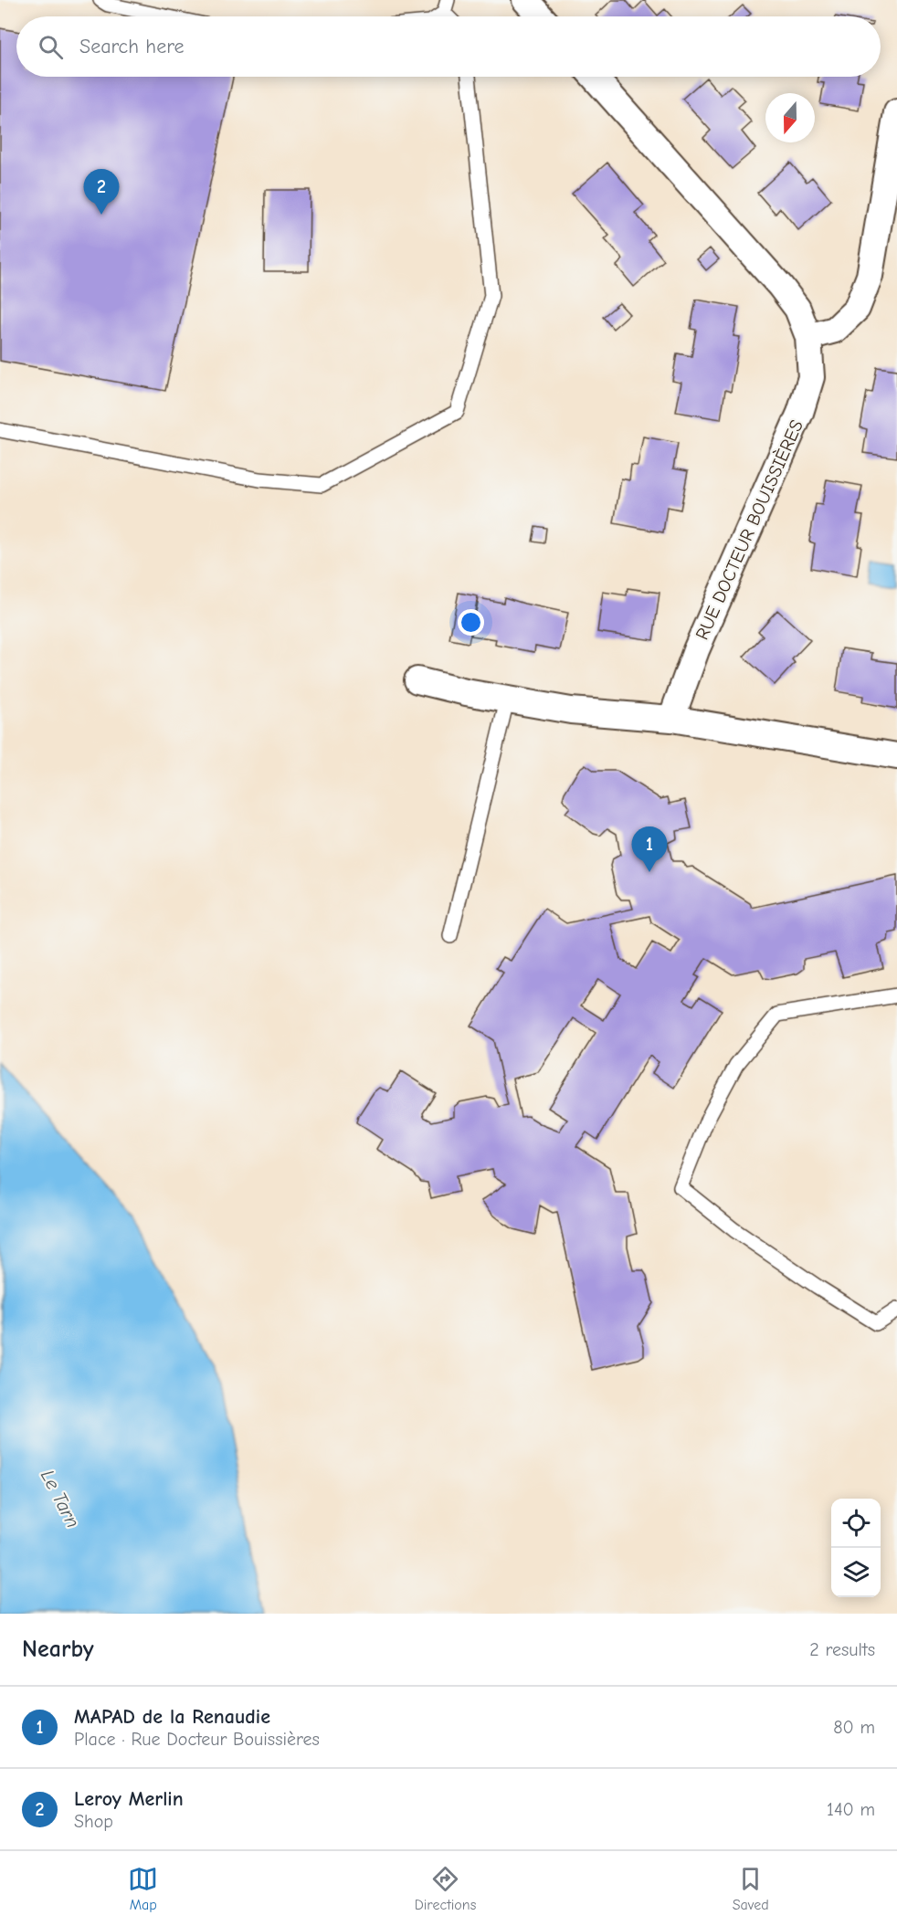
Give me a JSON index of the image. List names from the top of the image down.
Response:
{
  "streets": {
    "street": ["RUE DOCTEUR BOUISSIÈRES"]
  },
  "water": ["Le Tarn"],
  "north": "bottom",
  "page": {
    "search": "Search here",
    "pins": ["2", "1"],
    "heading": ["Nearby", "2 results"],
    "list": [
      {
        "mark": "1",
        "name": "MAPAD de la Renaudie",
        "note": "Place · Rue Docteur Bouissières",
        "value": "80 m"
      },
      {
        "mark": "2",
        "name": "Leroy Merlin",
        "note": "Shop",
        "value": "140 m"
      }
    ],
    "nav": ["Map", "Directions", "Saved"]
  }
}
